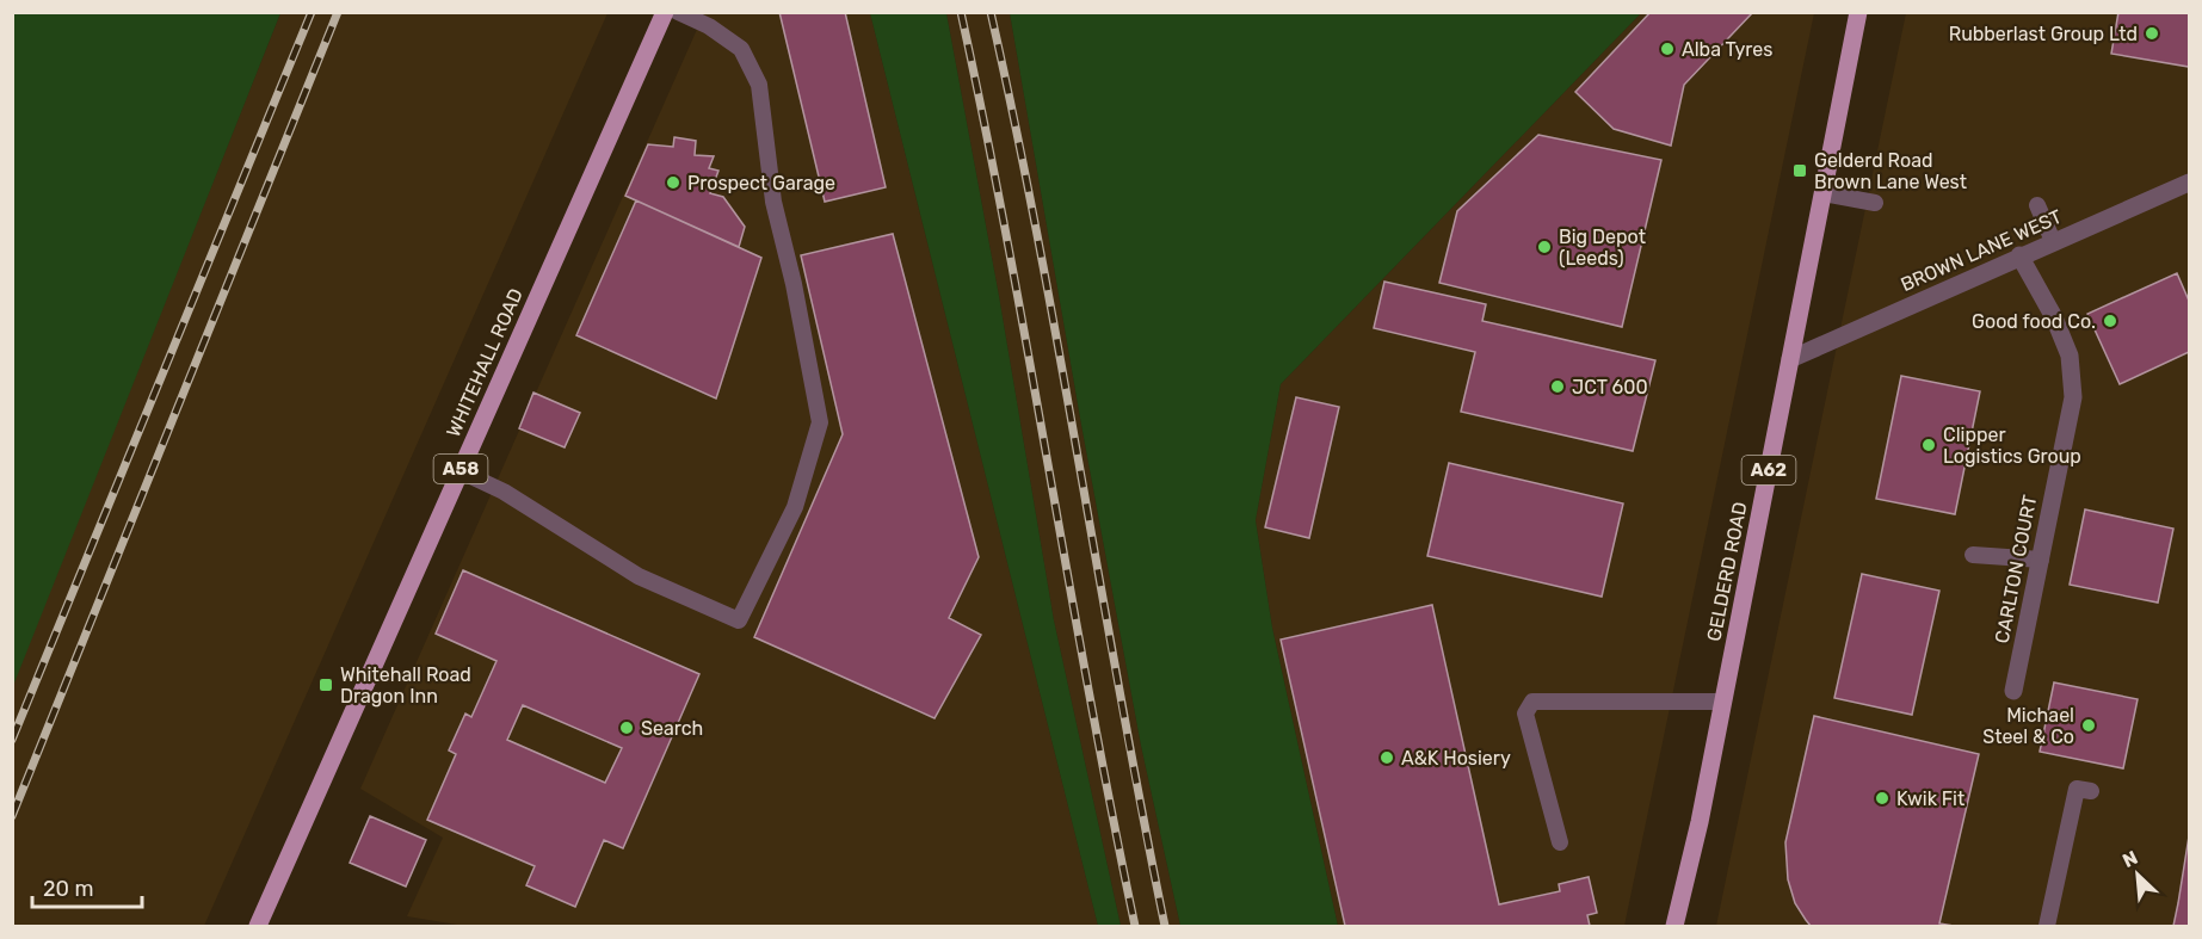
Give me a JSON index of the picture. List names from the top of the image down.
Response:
{
  "streets": {
    "main road": [
      "WHITEHALL ROAD",
      "A58",
      "A62",
      "GELDERD ROAD"
    ],
    "street": ["BROWN LANE WEST", "CARLTON COURT"]
  },
  "crossings": [
    ["BROWN LANE WEST", "CARLTON COURT"],
    ["BROWN LANE WEST", "GELDERD ROAD"]
  ],
  "places": {
    "other": [
      "Rubberlast Group Ltd",
      "Alba Tyres",
      "Prospect Garage",
      "Big Depot (Leeds)",
      "Good food Co.",
      "JCT 600",
      "Clipper Logistics Group",
      "Michael Steel & Co",
      "Search",
      "A&K Hosiery",
      "Kwik Fit"
    ],
    "transit": ["Gelderd Road Brown Lane West", "Whitehall Road Dragon Inn"]
  },
  "scale_bar": "20 m",
  "north": "top left"
}
